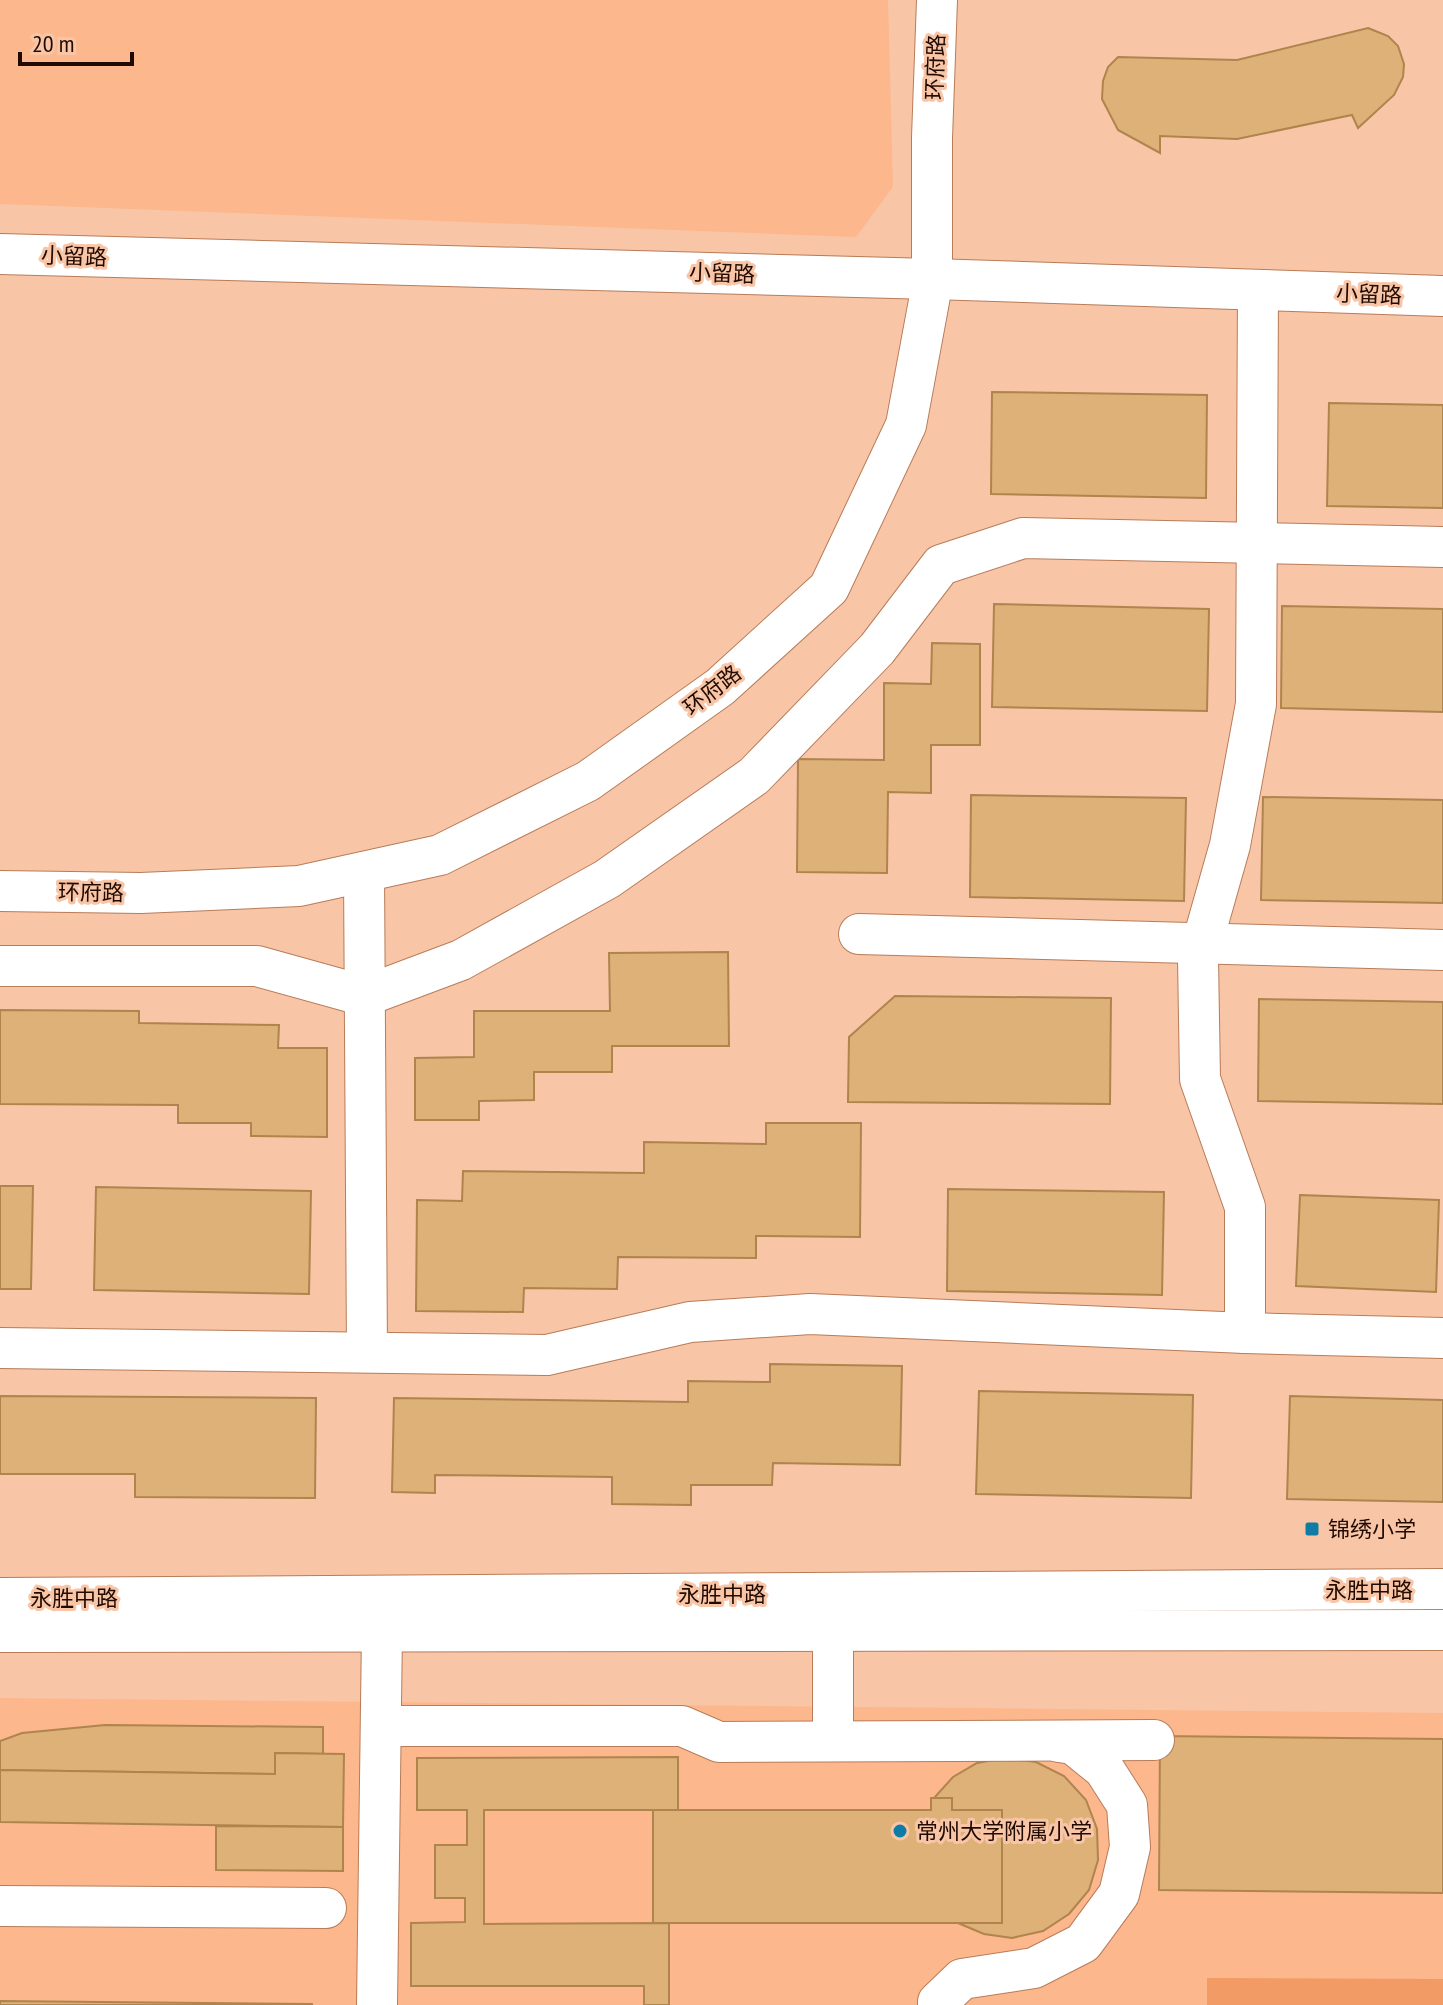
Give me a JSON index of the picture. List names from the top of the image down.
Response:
{
  "streets": {
    "street": ["环府路", "小留路", "永胜中路"]
  },
  "crossings": [
    ["环府路", "小留路"]
  ],
  "places": {
    "transit": ["锦绣小学"],
    "other": ["常州大学附属小学"]
  },
  "scale_bar": "20 m"
}
